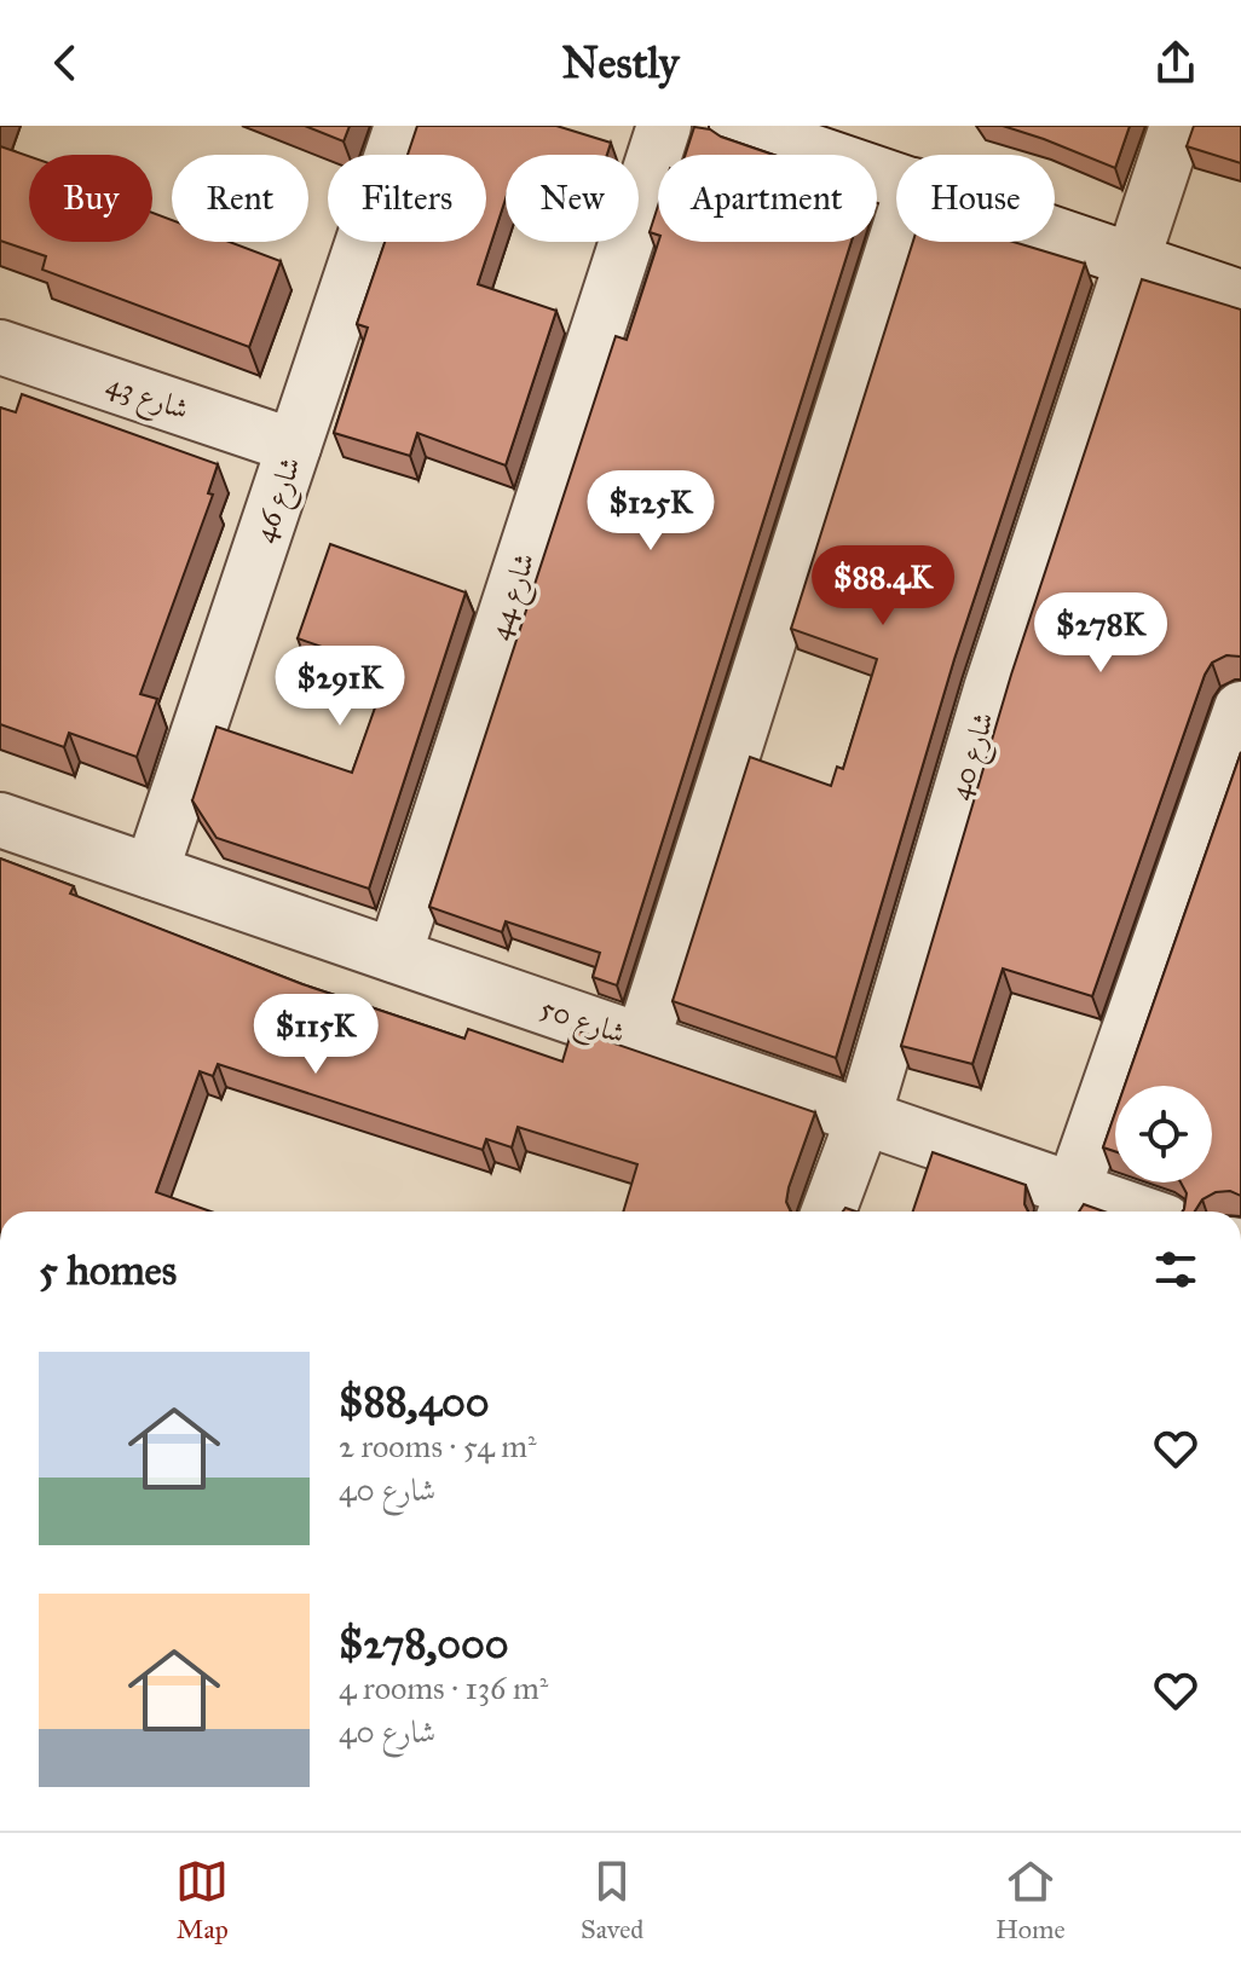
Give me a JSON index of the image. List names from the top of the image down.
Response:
{
  "streets": {
    "street": [
      "شارع 43",
      "شارع 46",
      "شارع 44",
      "شارع 40",
      "شارع 50"
    ]
  },
  "crossings": [
    ["شارع 43", "شارع 46"],
    ["شارع 46", "شارع 50"],
    ["شارع 44", "شارع 50"],
    ["شارع 40", "شارع 50"]
  ],
  "page": {
    "header": "Nestly",
    "chip": [
      "Buy",
      "Rent",
      "Filters",
      "New",
      "Apartment",
      "House"
    ],
    "price": [
      "$125K",
      "$88.4K",
      "$278K",
      "$291K",
      "$115K"
    ],
    "heading": "5 homes",
    "list": [
      {
        "name": "$88,400",
        "note": "2 rooms · 54 m² · شارع 40"
      },
      {
        "name": "$278,000",
        "note": "4 rooms · 136 m² · شارع 40"
      }
    ],
    "tabs": ["Map", "Saved", "Home"]
  }
}
